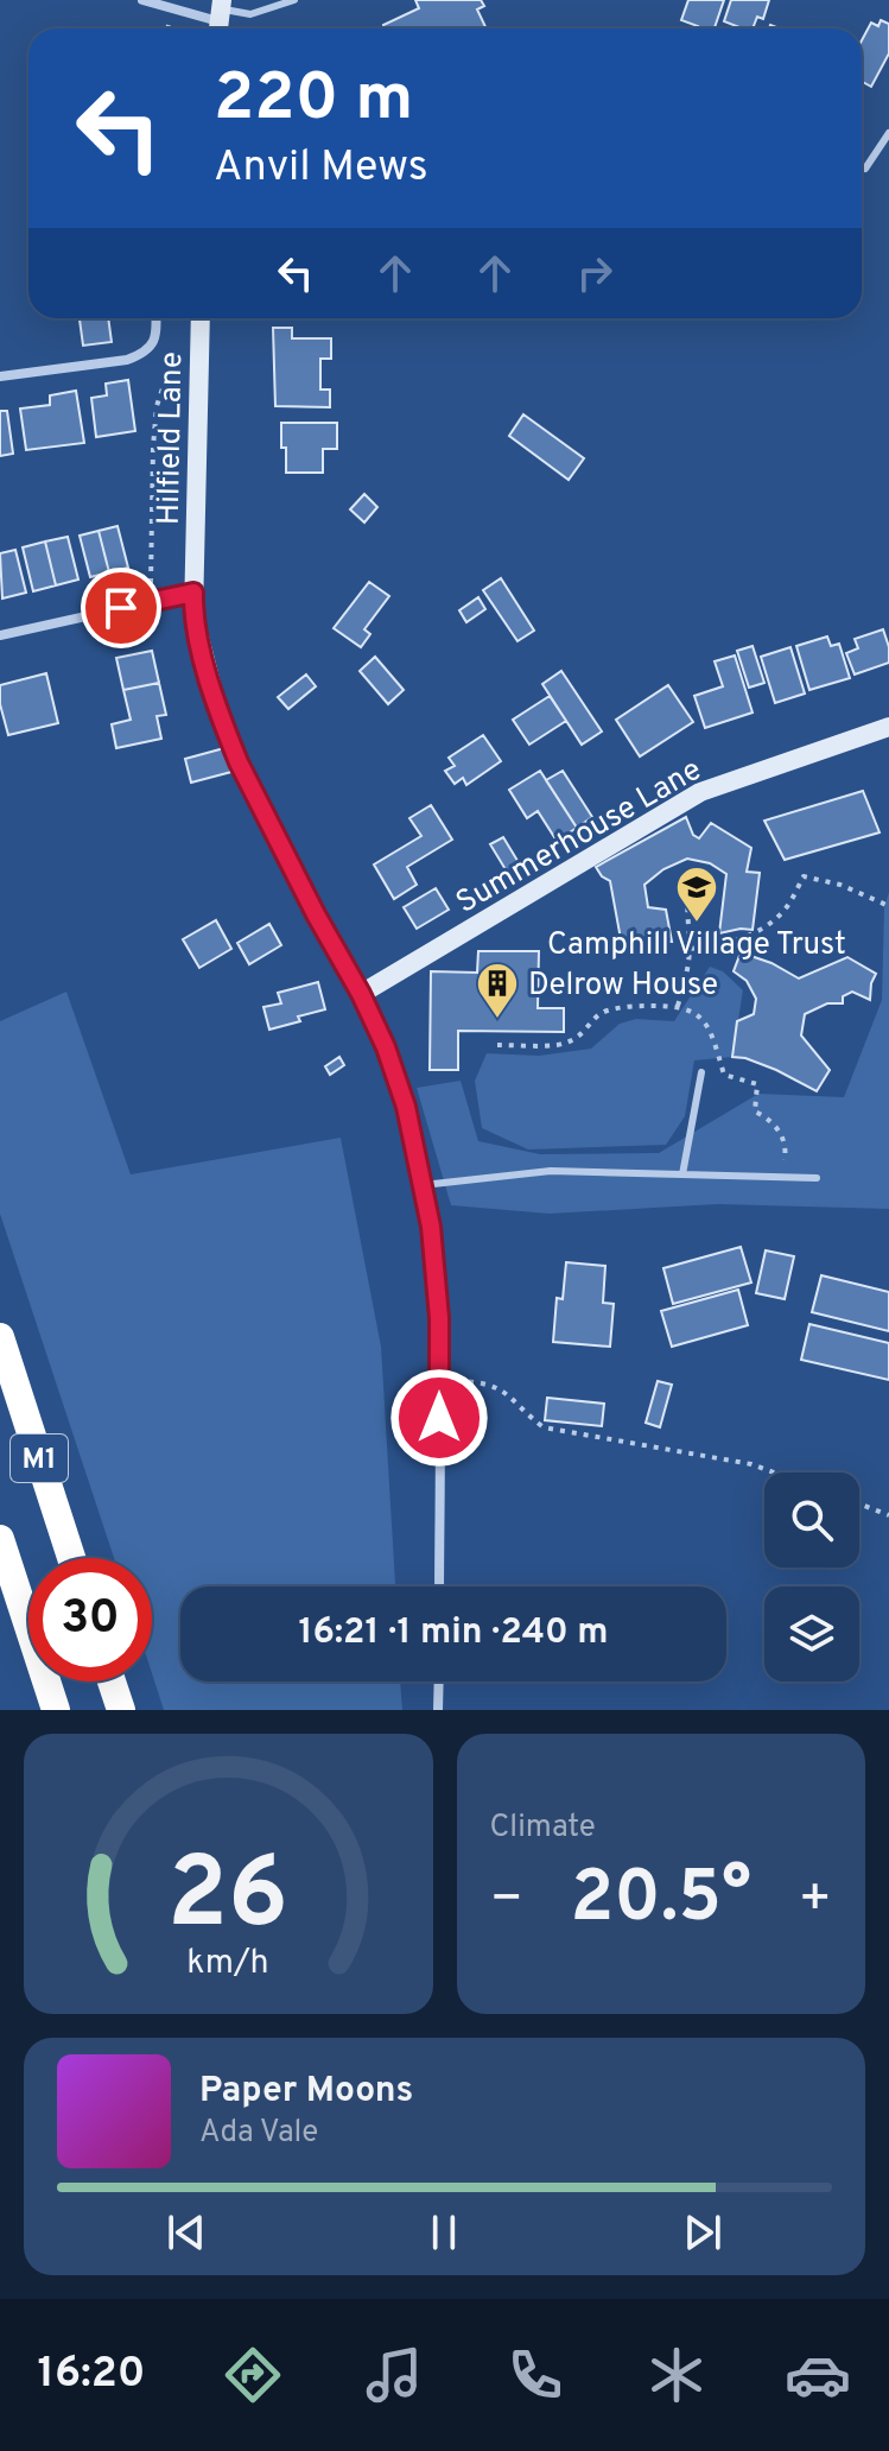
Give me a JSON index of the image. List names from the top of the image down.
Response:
{
  "streets": {
    "highway": ["M1"],
    "street": ["Hilfield Lane", "Summerhouse Lane"]
  },
  "crossings": [
    ["Hilfield Lane", "Summerhouse Lane"]
  ],
  "places": {
    "school or university": ["Camphill Village Trust"],
    "building": ["Delrow House"]
  },
  "page": {
    "turn": ["220 m", "Anvil Mews"],
    "limit": "30",
    "trip": "16:21 · 1 min · 240 m",
    "tile": "Climate",
    "heat": ["−", "20.5°", "+"],
    "song": ["Paper Moons", "Ada Vale"],
    "tabs": "16:20",
    "gauge": ["26", "km/h"]
  }
}
